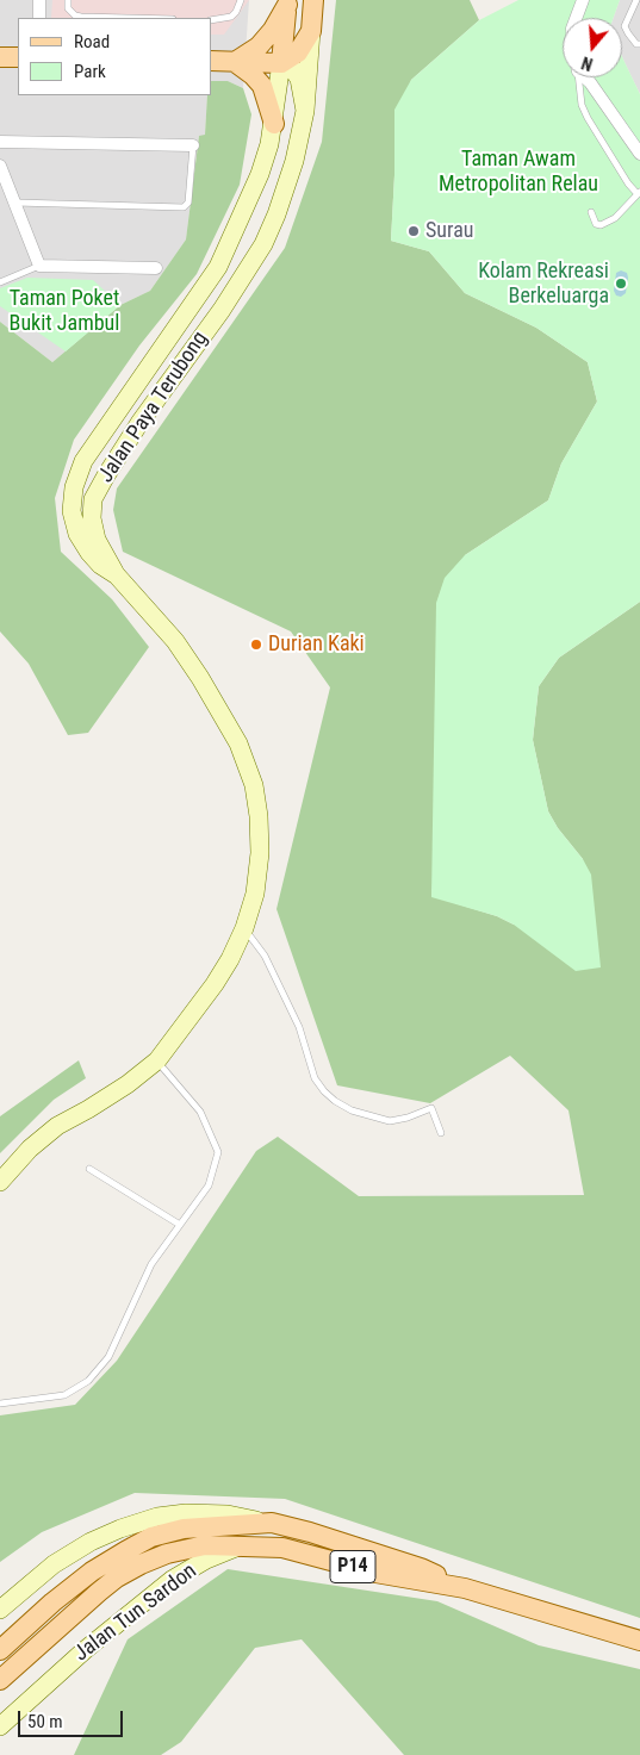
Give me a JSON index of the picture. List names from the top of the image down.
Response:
{
  "streets": {
    "main road": ["Jalan Paya Terubong", "P14", "Jalan Tun Sardon"]
  },
  "parks": ["Taman Awam Metropolitan Relau", "Taman Poket Bukit Jambul"],
  "places": ["Surau", "Kolam Rekreasi Berkeluarga", "Durian Kaki"],
  "legend": ["Road", "Park"],
  "scale_bar": "50 m",
  "north": "bottom"
}
